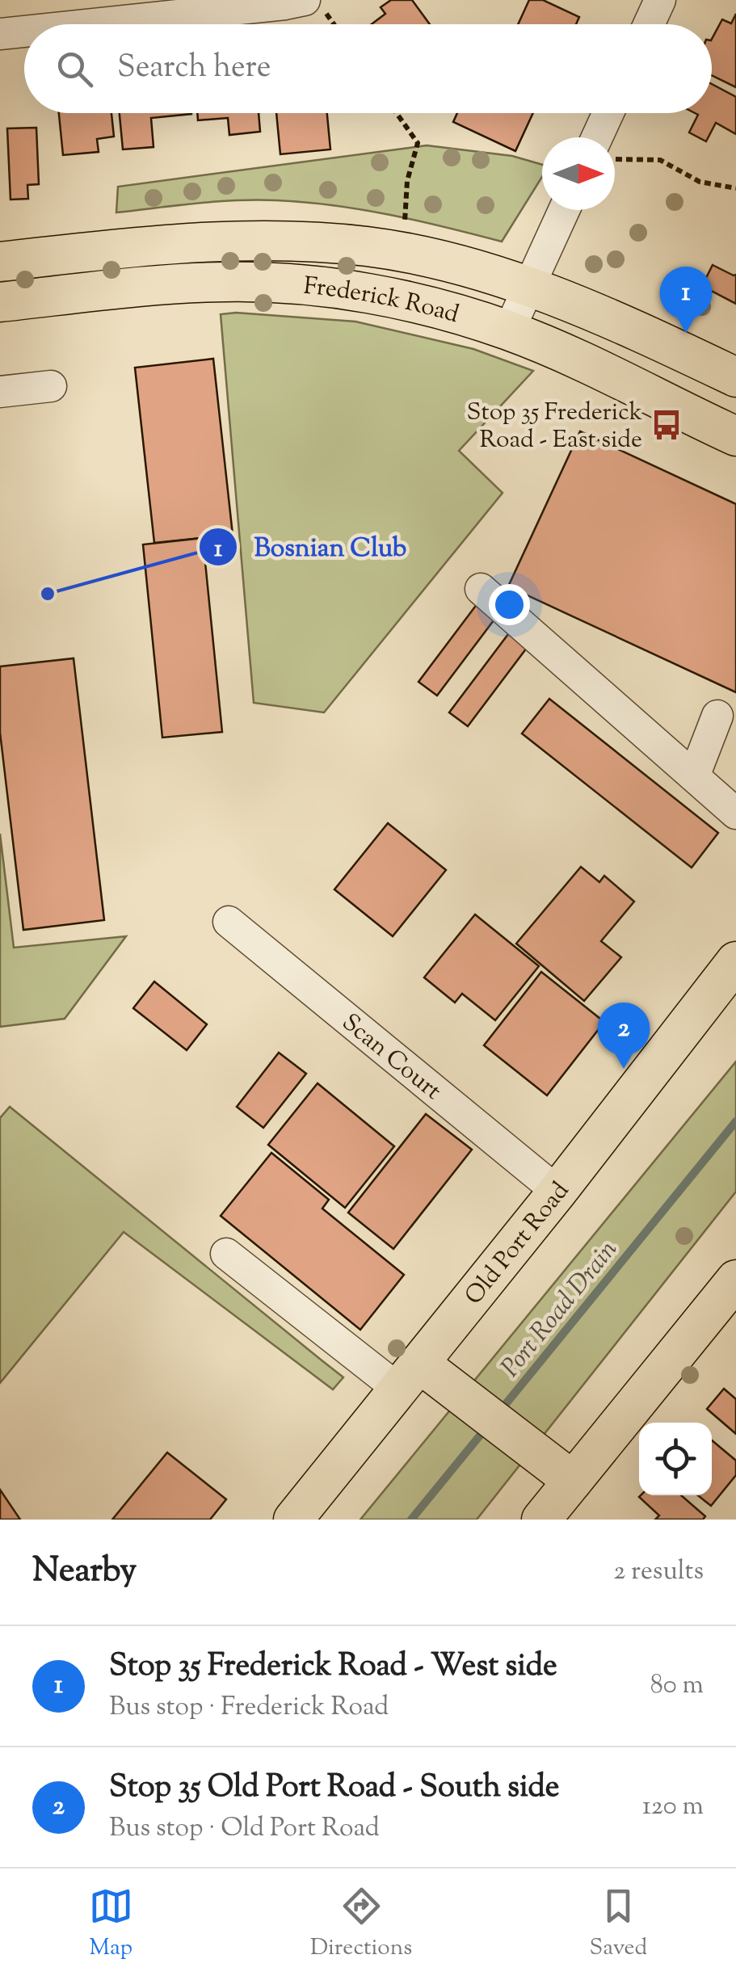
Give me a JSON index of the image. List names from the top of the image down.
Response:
{
  "streets": {
    "main road": ["Frederick Road", "Old Port Road"],
    "street": ["Scan Court"]
  },
  "crossings": [
    ["Scan Court", "Old Port Road"]
  ],
  "water": ["Port Road Drain"],
  "places": {
    "bus stop": ["Stop 35 Frederick Road - East side"],
    "other": ["Bosnian Club"]
  },
  "north": "right",
  "page": {
    "search": "Search here",
    "pins": ["1", "2"],
    "heading": ["Nearby", "2 results"],
    "list": [
      {
        "mark": "1",
        "name": "Stop 35 Frederick Road - West side",
        "note": "Bus stop · Frederick Road",
        "value": "80 m"
      },
      {
        "mark": "2",
        "name": "Stop 35 Old Port Road - South side",
        "note": "Bus stop · Old Port Road",
        "value": "120 m"
      }
    ],
    "nav": ["Map", "Directions", "Saved"]
  }
}
